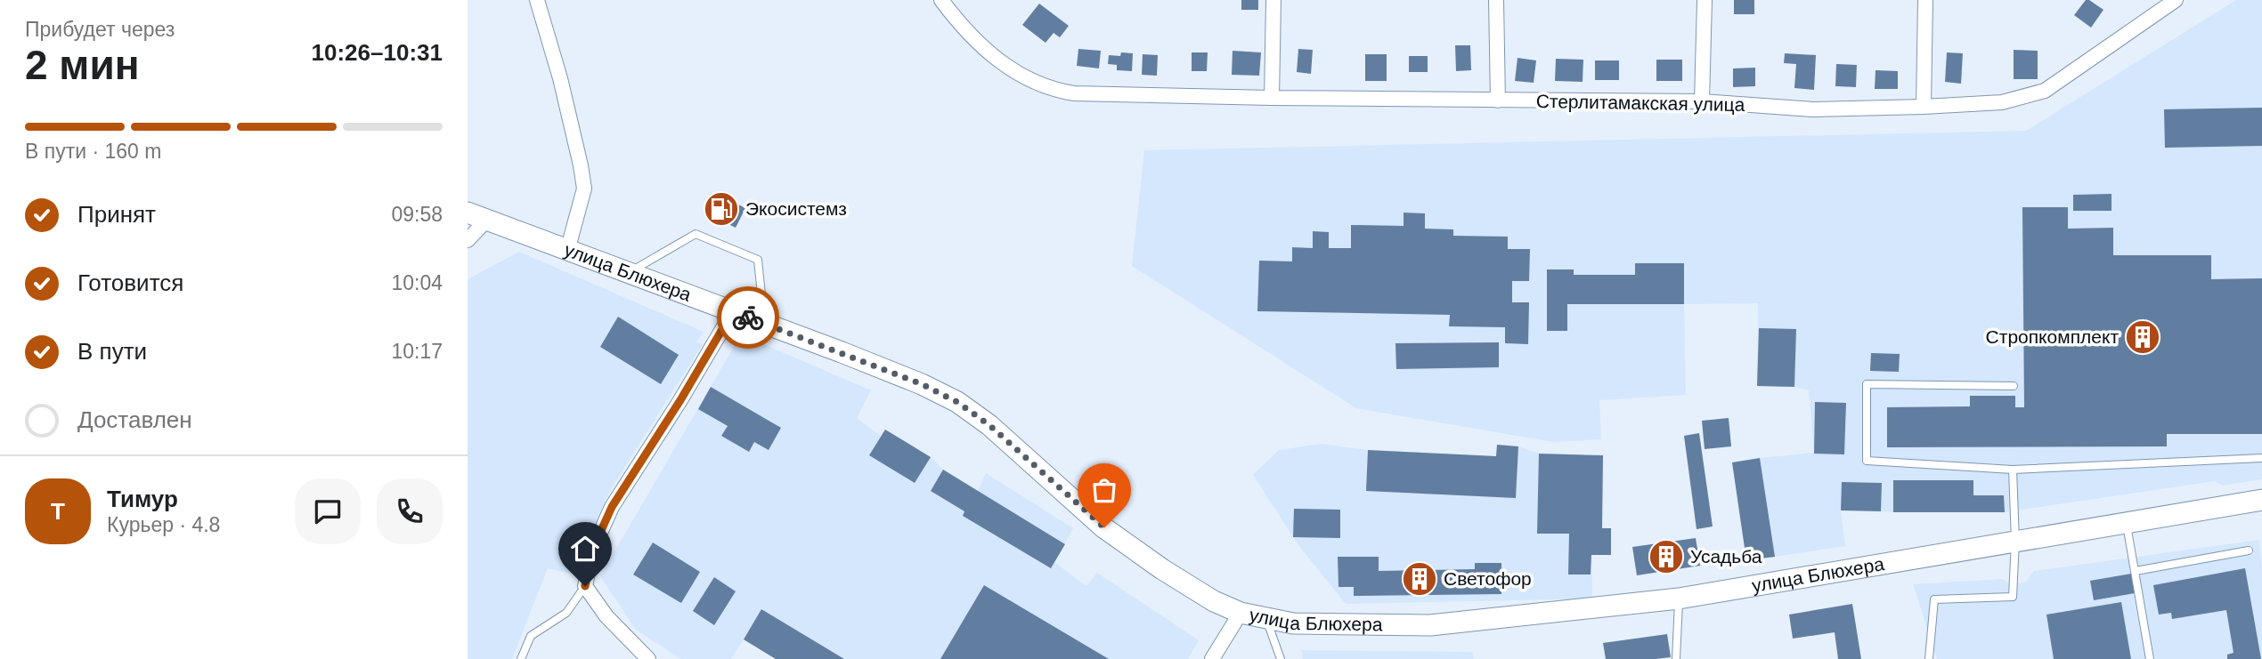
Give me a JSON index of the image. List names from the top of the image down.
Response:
{
  "streets": {
    "main road": ["улица Блюхера"],
    "street": ["Стерлитамакская улица"]
  },
  "places": {
    "fuel station": ["Экосистемз"],
    "building": ["Стропкомплект", "Усадьба", "Светофор"]
  },
  "page": {
    "heading": ["2 мин", "Прибудет через", "10:26–10:31"],
    "panel": ["Тимур", "Курьер · 4.8"],
    "bar": "В пути · 160 m",
    "list": [
      ["Принят", "09:58"],
      ["Готовится", "10:04"],
      ["В пути", "10:17"],
      "Доставлен"
    ],
    "round": "Т"
  }
}
